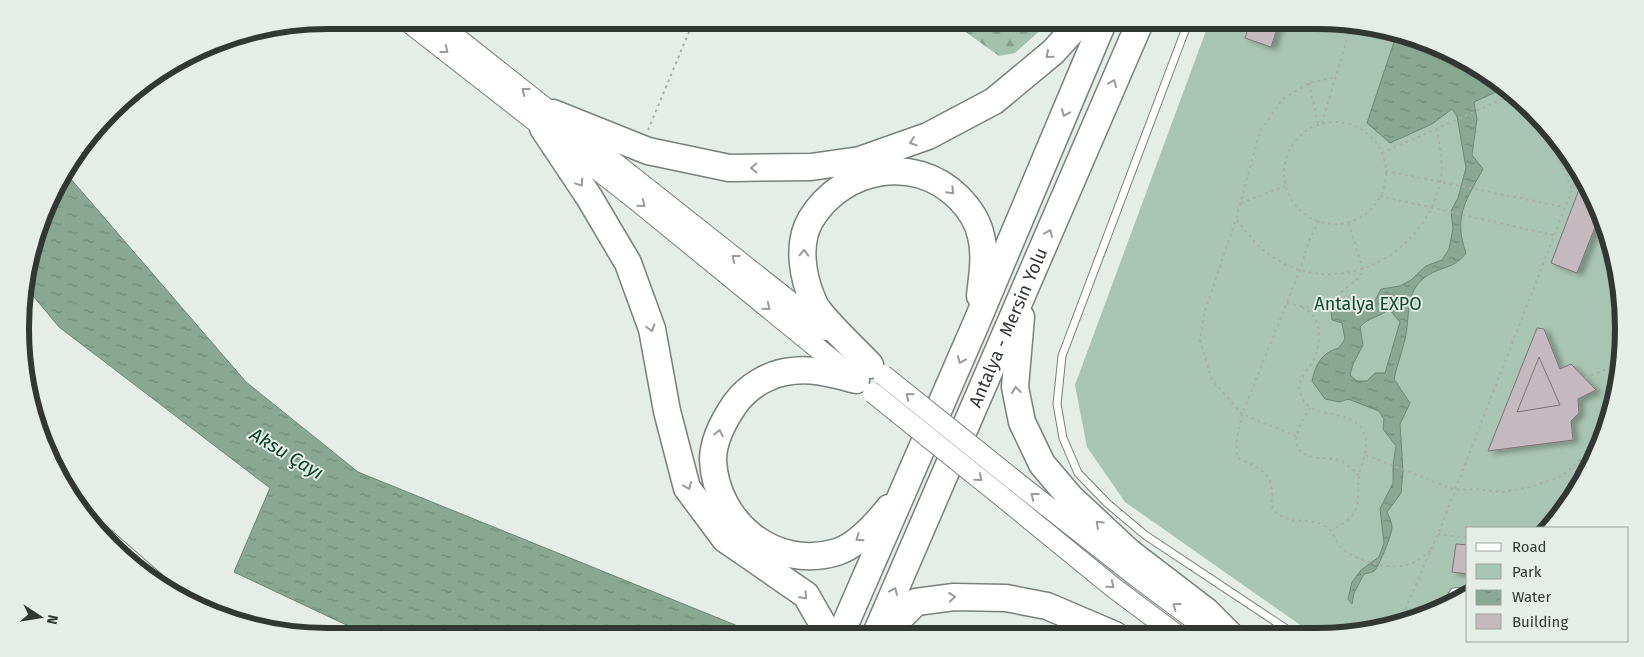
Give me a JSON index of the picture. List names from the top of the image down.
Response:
{
  "streets": {
    "highway": ["Antalya - Mersin Yolu"]
  },
  "water": ["Aksu Çayı"],
  "parks": ["Antalya EXPO"],
  "legend": [
    "Road",
    "Park",
    "Water",
    "Building"
  ],
  "north": "right"
}
